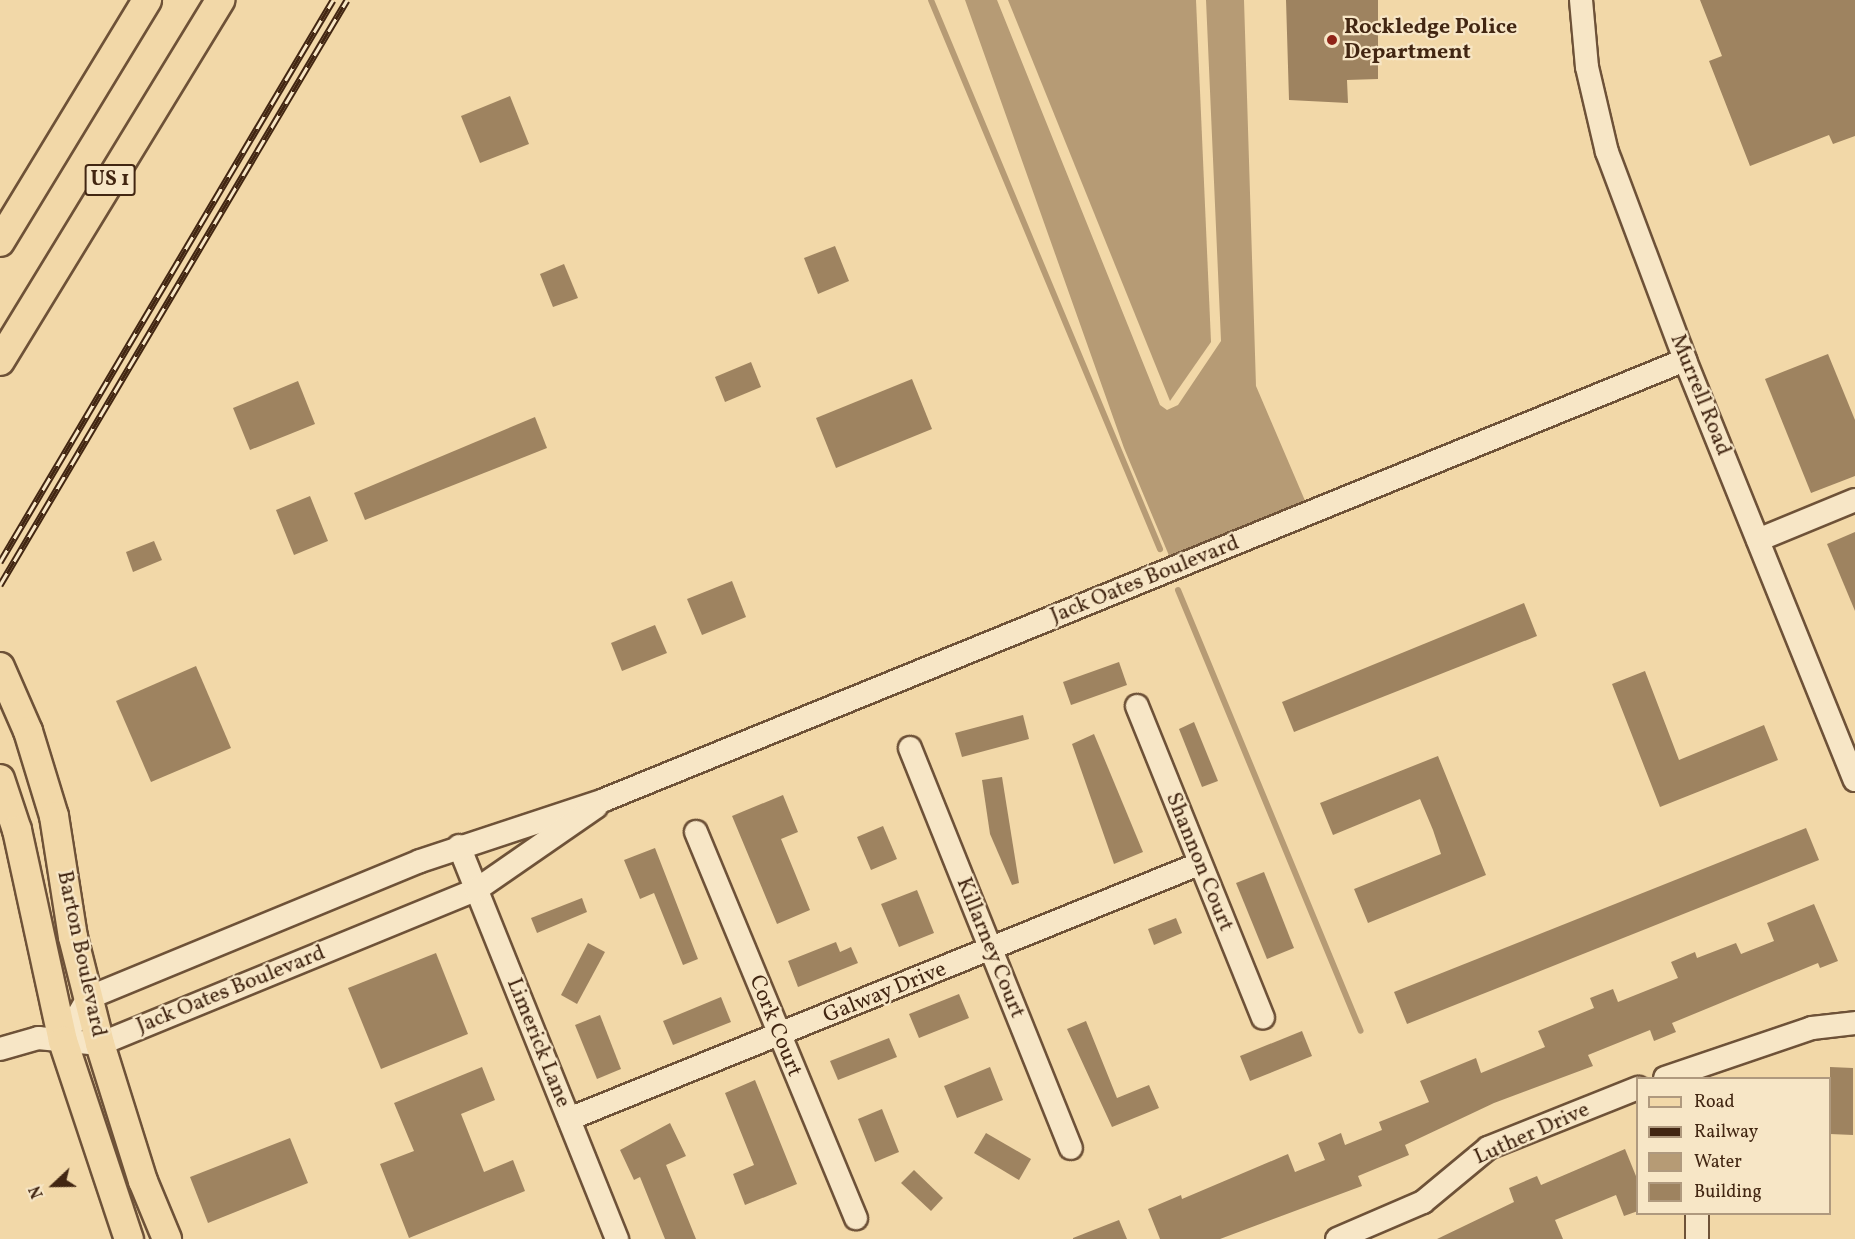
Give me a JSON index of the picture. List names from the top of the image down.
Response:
{
  "streets": {
    "main road": ["US 1", "Barton Boulevard"],
    "street": [
      "Murrell Road",
      "Jack Oates Boulevard",
      "Shannon Court",
      "Killarney Court",
      "Galway Drive",
      "Cork Court",
      "Limerick Lane",
      "Luther Drive"
    ]
  },
  "crossings": [
    ["Murrell Road", "Jack Oates Boulevard"],
    ["Jack Oates Boulevard", "Barton Boulevard"],
    ["Jack Oates Boulevard", "Limerick Lane"],
    ["Shannon Court", "Galway Drive"],
    ["Killarney Court", "Galway Drive"],
    ["Galway Drive", "Cork Court"],
    ["Galway Drive", "Limerick Lane"]
  ],
  "places": ["Rockledge Police Department"],
  "legend": [
    "Road",
    "Railway",
    "Water",
    "Building"
  ],
  "north": "left"
}
